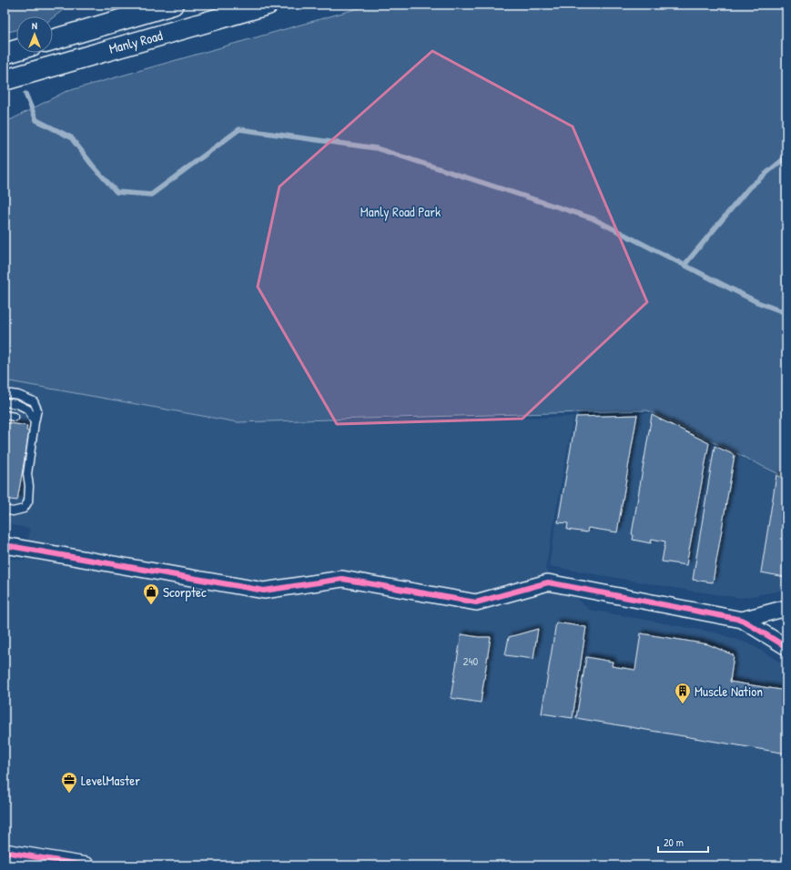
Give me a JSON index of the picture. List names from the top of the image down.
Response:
{
  "streets": {
    "main road": ["Manly Road"]
  },
  "parks": ["Manly Road Park"],
  "places": {
    "shop": ["Scorptec"],
    "building": ["Muscle Nation"],
    "office": ["LevelMaster"]
  },
  "house_numbers": ["240"],
  "scale_bar": "20 m",
  "north": "top"
}
